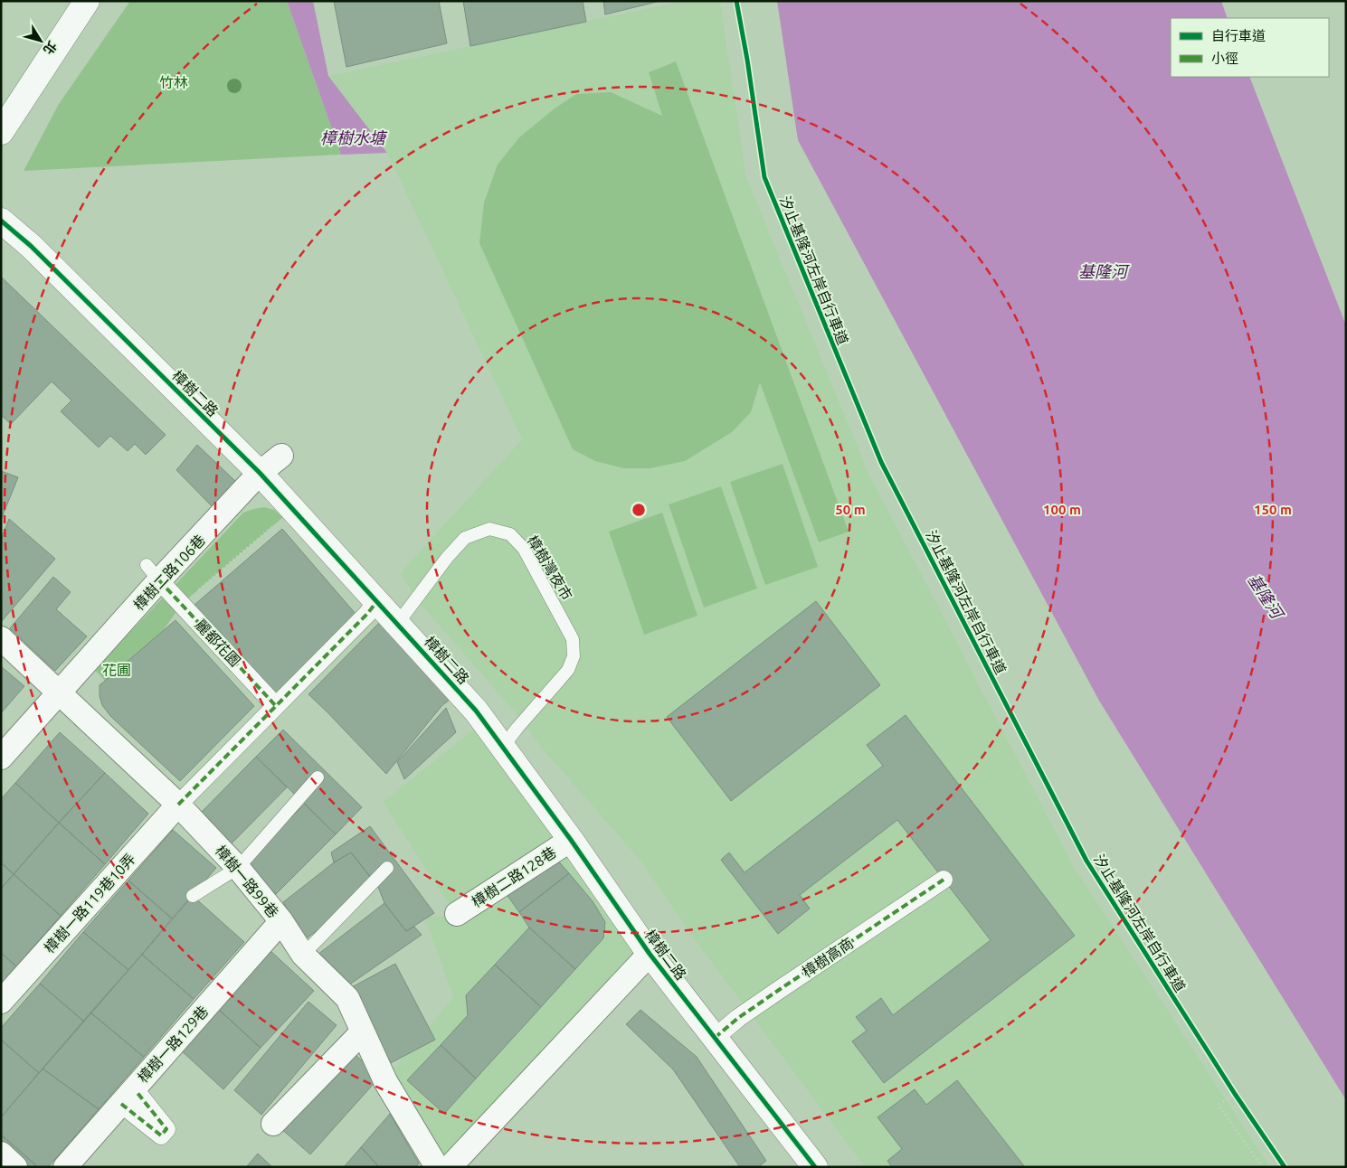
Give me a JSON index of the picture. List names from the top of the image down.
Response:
{
  "streets": {
    "street": [
      "樟樹二路",
      "樟樹二路106巷",
      "麗都花園",
      "樟樹二路128巷",
      "樟樹一路99巷",
      "樟樹一路119巷10弄",
      "樟樹高商",
      "樟樹一路129巷"
    ],
    "lane": ["樟樹灣夜市"],
    "cycle path": ["汐止基隆河左岸自行車道"]
  },
  "crossings": [
    ["樟樹二路", "樟樹灣夜市"],
    ["樟樹二路", "樟樹二路106巷"],
    ["樟樹二路", "樟樹二路128巷"],
    ["樟樹二路", "樟樹高商"],
    ["樟樹二路106巷", "麗都花園"],
    ["樟樹二路106巷", "樟樹一路99巷"],
    ["樟樹一路99巷", "樟樹一路119巷10弄"],
    ["樟樹一路99巷", "樟樹一路129巷"]
  ],
  "water": ["樟樹水塘", "基隆河"],
  "parks": ["竹林", "花圃"],
  "legend": ["自行車道", "小徑"],
  "north": "bottom right",
  "rings": ["50 m", "100 m", "150 m"]
}
